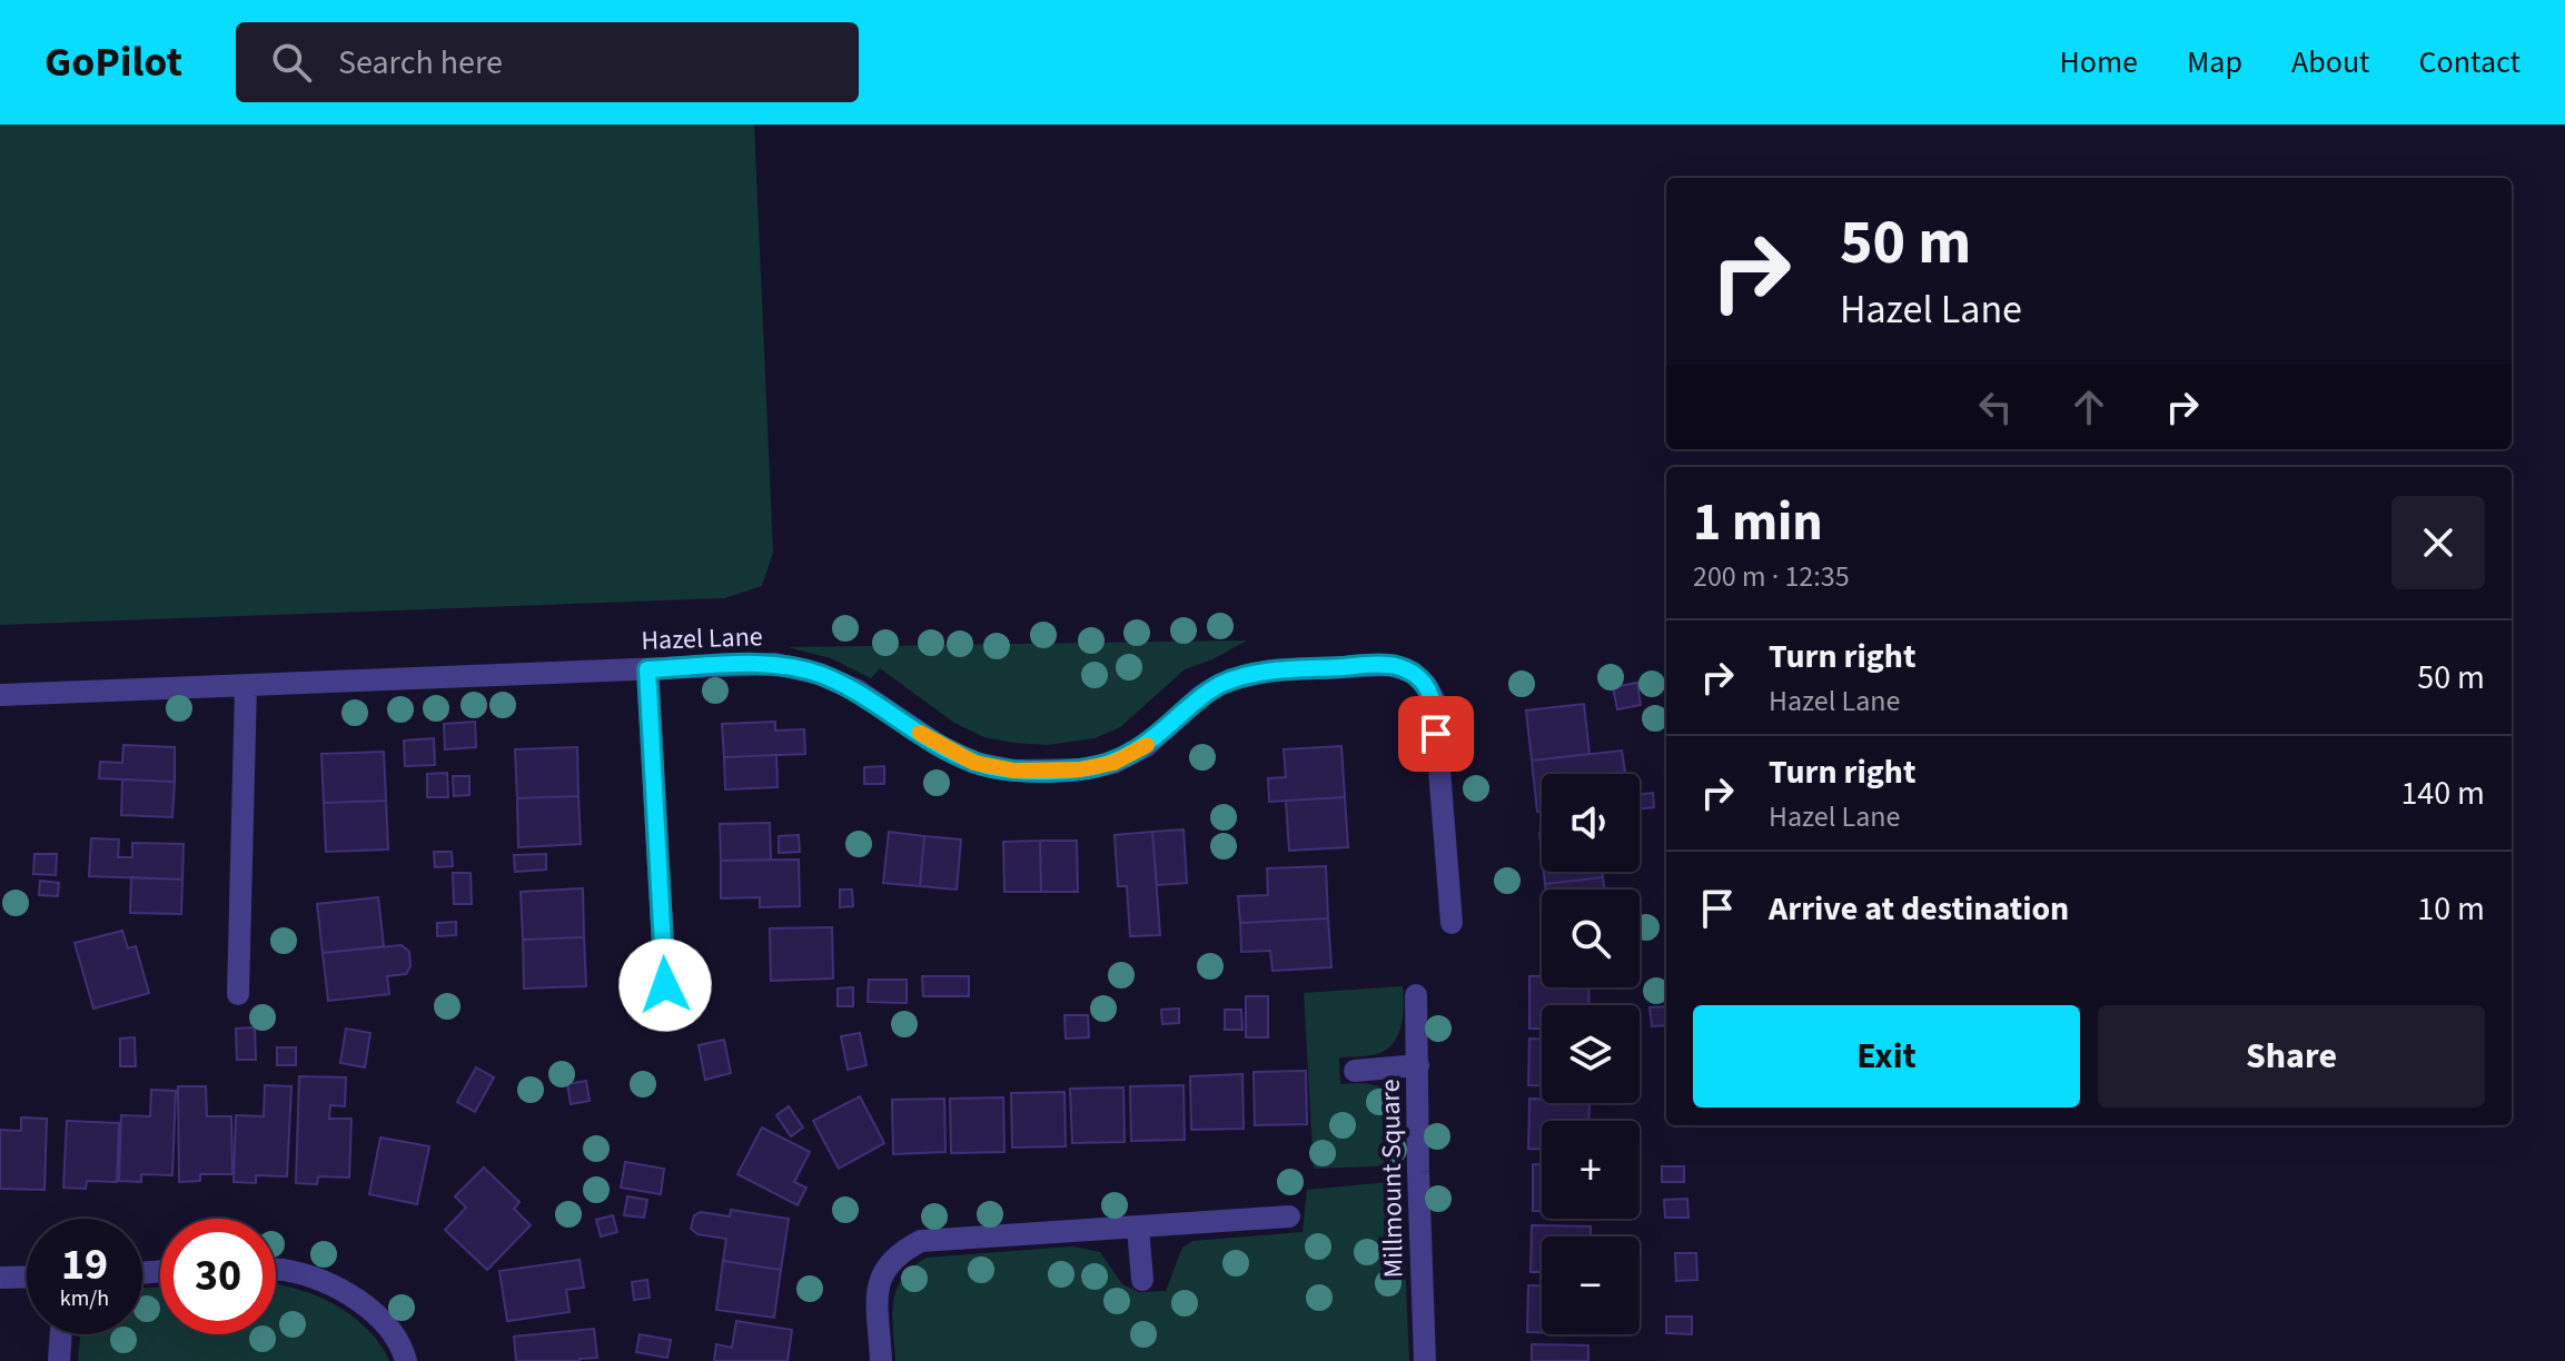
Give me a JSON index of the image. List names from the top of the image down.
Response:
{
  "streets": {
    "street": ["Hazel Lane", "Millmount Square"]
  },
  "page": {
    "header": "GoPilot",
    "search": "Search here",
    "nav": [
      "Home",
      "Map",
      "About",
      "Contact"
    ],
    "turn": ["50 m", "Hazel Lane"],
    "heading": ["1 min", "200 m · 12:35"],
    "list": [
      {
        "name": "Turn right",
        "note": "Hazel Lane",
        "value": "50 m"
      },
      {
        "name": "Turn right",
        "note": "Hazel Lane",
        "value": "140 m"
      },
      {
        "name": "Arrive at destination",
        "value": "10 m"
      }
    ],
    "map_buttons": ["+", "−"],
    "buttons": ["Exit", "Share"],
    "speed": "19 km/h",
    "limit": "30"
  }
}
